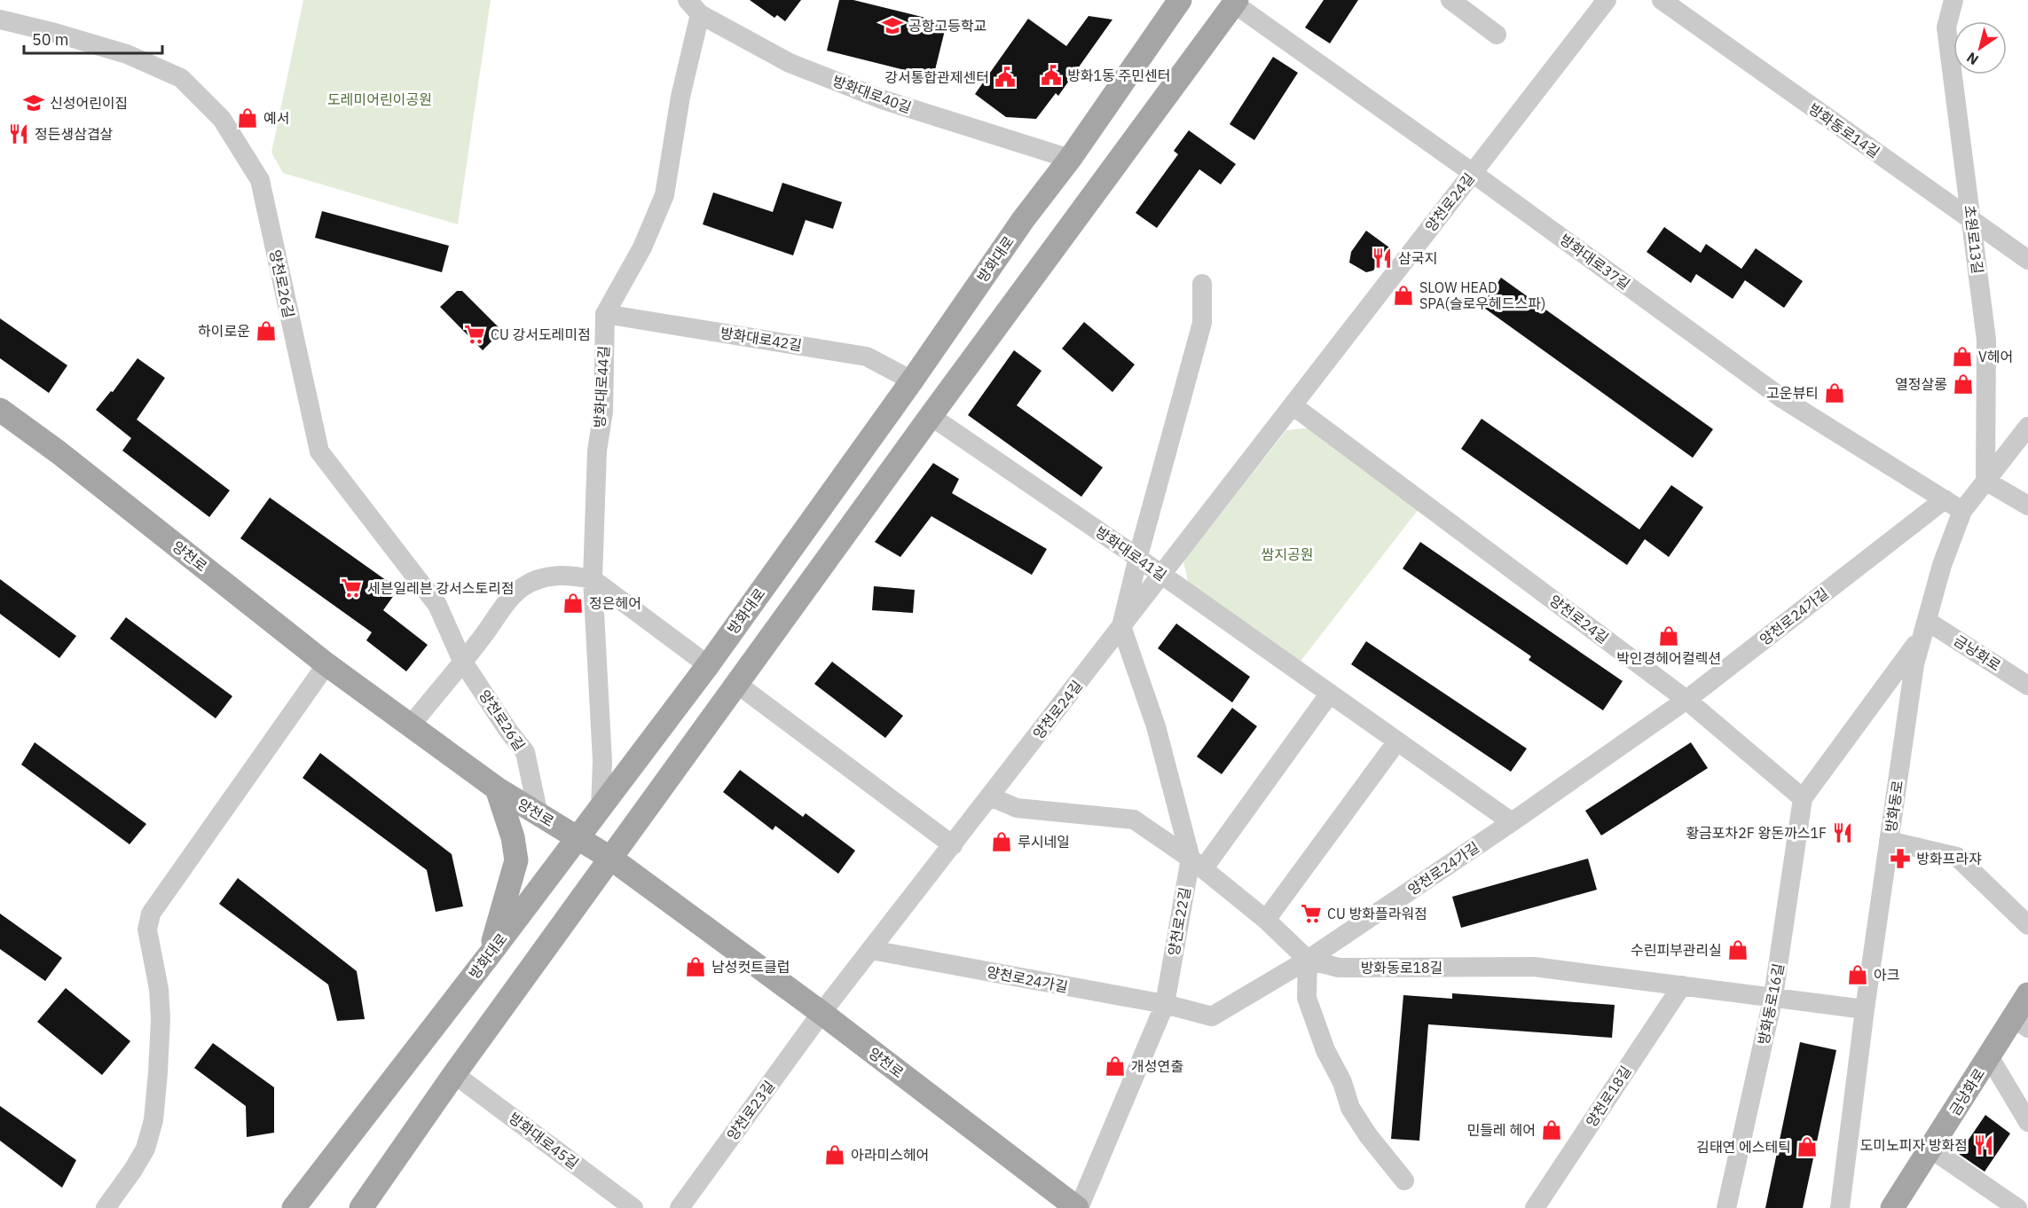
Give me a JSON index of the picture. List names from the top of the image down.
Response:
{
  "streets": {
    "main road": ["방화대로", "양천로", "금낭화로"],
    "street": [
      "방화대로40길",
      "방화동로14길",
      "양천로24길",
      "초원로13길",
      "방화대로37길",
      "양천로26길",
      "방화대로42길",
      "방화대로44길",
      "방화대로41길",
      "양천로24가길",
      "방화동로",
      "양천로22길",
      "방화동로18길",
      "방화동로16길",
      "양천로18길",
      "양천로23길",
      "방화대로45길"
    ]
  },
  "crossings": [
    ["방화대로40길", "방화대로"],
    ["방화대로40길", "방화대로44길"],
    ["방화동로14길", "초원로13길"],
    ["양천로24길", "방화대로37길"],
    ["양천로24길", "방화대로41길"],
    ["양천로24길", "양천로"],
    ["양천로24길", "양천로24가길"],
    ["양천로24길", "양천로22길"],
    ["양천로24길", "방화동로18길"],
    ["양천로24길", "양천로23길"],
    ["초원로13길", "방화동로"],
    ["방화대로", "방화대로42길"],
    ["방화대로", "방화대로44길"],
    ["방화대로", "양천로"],
    ["방화대로37길", "양천로24가길"],
    ["방화대로37길", "방화동로"],
    ["양천로26길", "양천로"],
    ["방화대로42길", "방화대로44길"],
    ["방화대로41길", "양천로24가길"],
    ["양천로", "양천로22길"],
    ["양천로", "양천로23길"],
    ["양천로24가길", "양천로22길"],
    ["양천로24가길", "방화동로18길"],
    ["금낭화로", "방화동로"],
    ["금낭화로", "방화동로16길"],
    ["방화동로", "방화동로18길"],
    ["방화동로", "방화동로16길"],
    ["양천로22길", "방화동로18길"],
    ["방화동로18길", "방화동로16길"],
    ["방화동로18길", "양천로18길"]
  ],
  "parks": ["도레미어린이공원", "쌈지공원"],
  "places": {
    "school or university": ["공항고등학교", "신성어린이집"],
    "public building": ["방화1동 주민센터", "강서통합관제센터"],
    "shop": [
      "예서",
      "SLOW HEAD SPA(슬로우헤드스파)",
      "하이로운",
      "V헤어",
      "열정살롱",
      "고운뷰티",
      "정은헤어",
      "박인경헤어컬렉션",
      "루시네일",
      "수린피부관리실",
      "남성컷트클럽",
      "아크",
      "개성연출",
      "민들레 헤어",
      "김태연 에스테틱",
      "아라미스헤어"
    ],
    "restaurant": [
      "정든생삼겹살",
      "삼국지",
      "황금포차2F 왕돈까스1F",
      "도미노피자 방화점"
    ],
    "supermarket": ["CU 강서도레미점", "세븐일레븐 강서스토리점", "CU 방화플라워점"],
    "pharmacy": ["방화프라쟈"]
  },
  "scale_bar": "50 m",
  "north": "bottom left"
}
